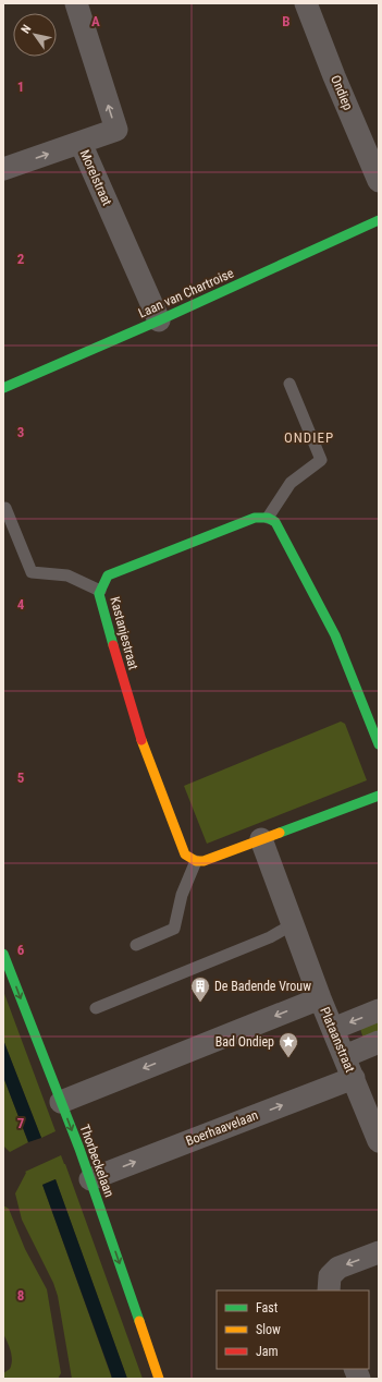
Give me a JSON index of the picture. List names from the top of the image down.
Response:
{
  "streets": {
    "street": [
      "Ondiep",
      "Morelstraat",
      "Laan van Chartroise",
      "Kastanjestraat",
      "Plataanstraat",
      "Boerhaavelaan",
      "Thorbeckelaan"
    ]
  },
  "crossings": [
    ["Morelstraat", "Laan van Chartroise"],
    ["Plataanstraat", "Boerhaavelaan"],
    ["Boerhaavelaan", "Thorbeckelaan"]
  ],
  "one_way": ["Thorbeckelaan"],
  "districts": ["ONDIEP"],
  "places": {
    "building": ["De Badende Vrouw"],
    "place": ["Bad Ondiep"]
  },
  "legend": ["Fast", "Slow", "Jam"],
  "north": "top left",
  "grid": {
    "columns": ["A", "B"],
    "rows": [
      "1",
      "2",
      "3",
      "4",
      "5",
      "6",
      "7",
      "8"
    ]
  }
}
